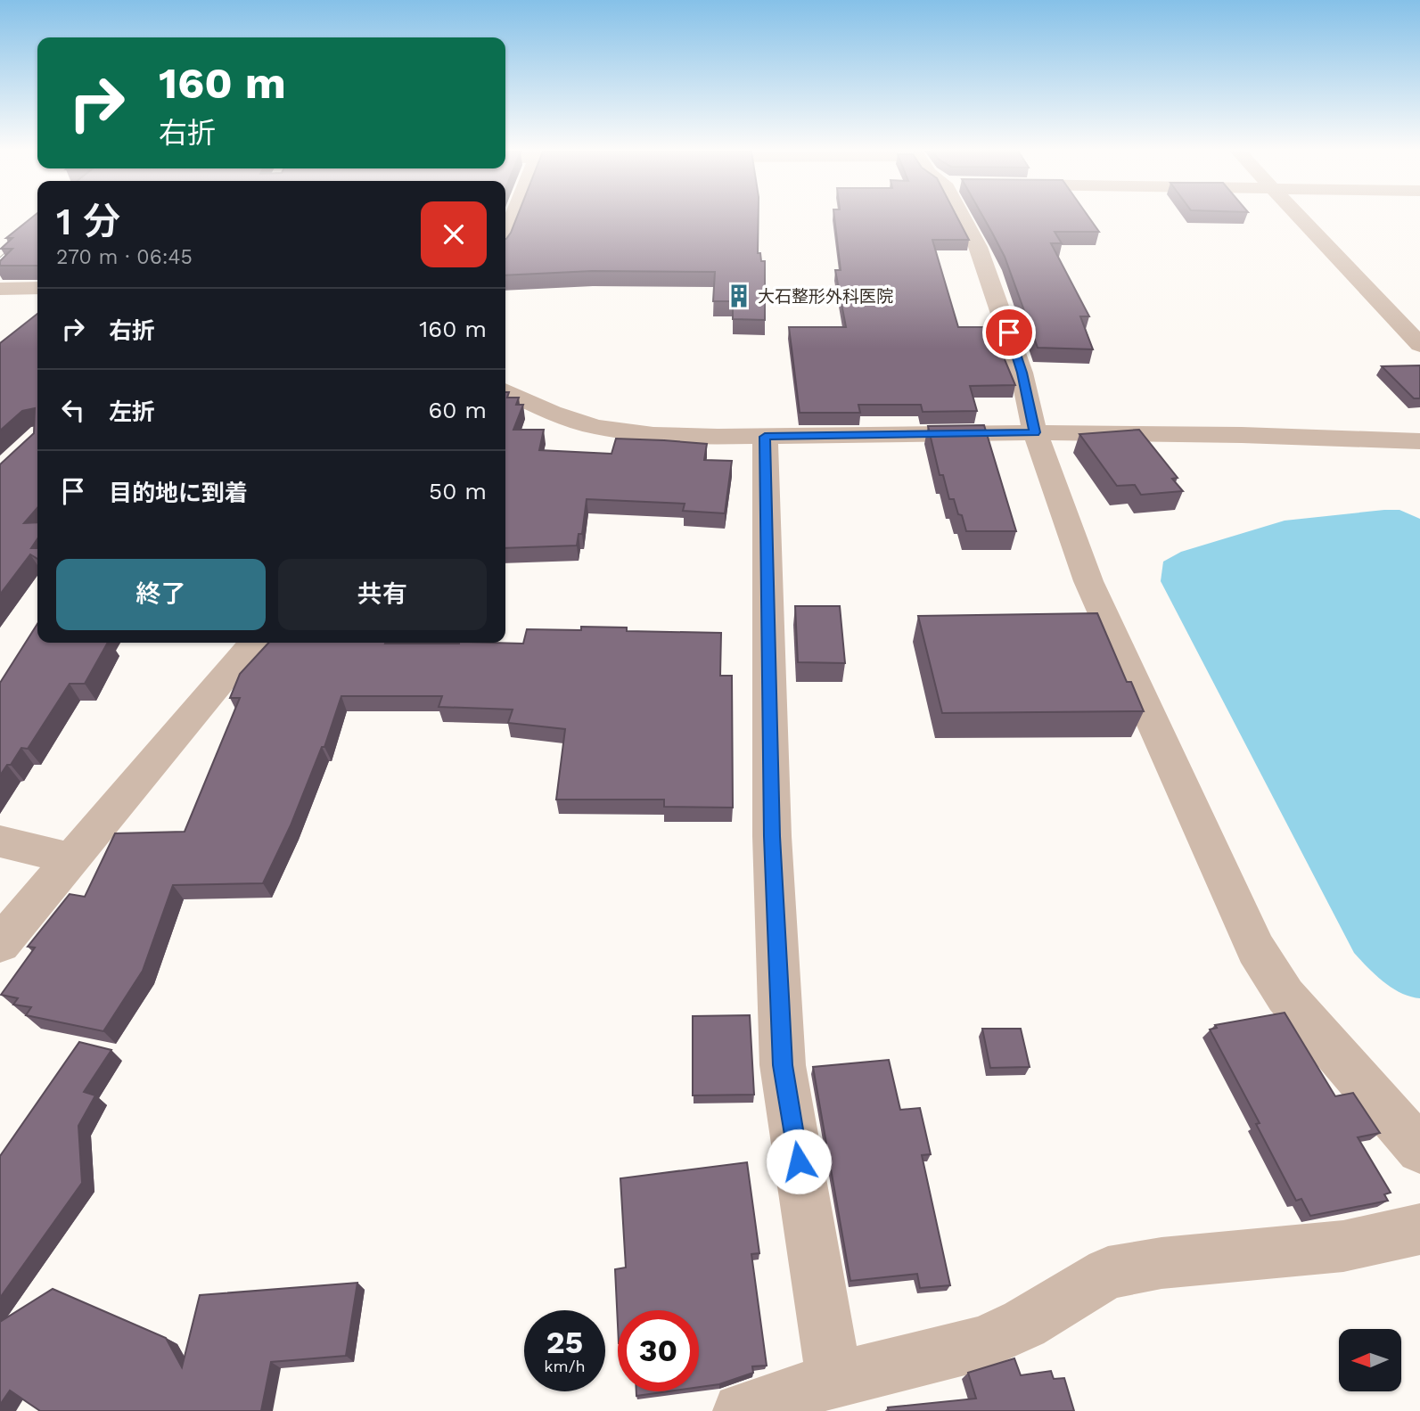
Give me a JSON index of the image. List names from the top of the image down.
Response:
{
  "places": {
    "building": ["大石整形外科医院"]
  },
  "north": "left",
  "page": {
    "turn": ["160 m", "右折"],
    "heading": ["1 分", "270 m · 06:45"],
    "list": [
      {
        "name": "右折",
        "value": "160 m"
      },
      {
        "name": "左折",
        "value": "60 m"
      },
      {
        "name": "目的地に到着",
        "value": "50 m"
      }
    ],
    "buttons": ["終了", "共有"],
    "speed": "25 km/h",
    "limit": "30"
  }
}
